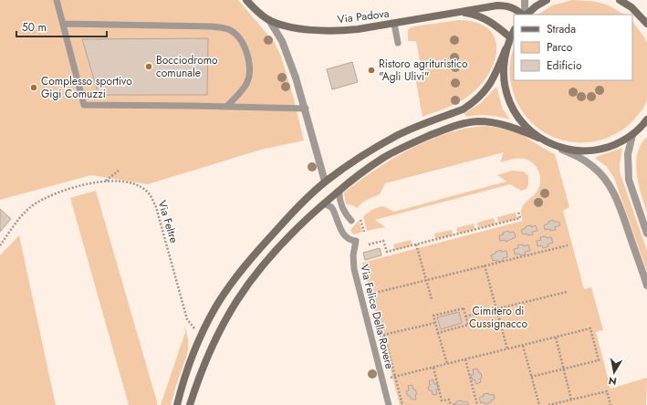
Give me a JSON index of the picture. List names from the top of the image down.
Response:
{
  "streets": {
    "main road": ["Via Padova"],
    "lane": ["Via Felice Della Rovere"],
    "path": ["Via Feltre"]
  },
  "parks": ["Cimitero di Cussignacco"],
  "places": ["Bocciodromo comunale", "Ristoro agrituristico \"Agli Ulivi\"", "Complesso sportivo Gigi Comuzzi"],
  "legend": ["Strada", "Parco", "Edificio"],
  "scale_bar": "50 m",
  "north": "bottom"
}
